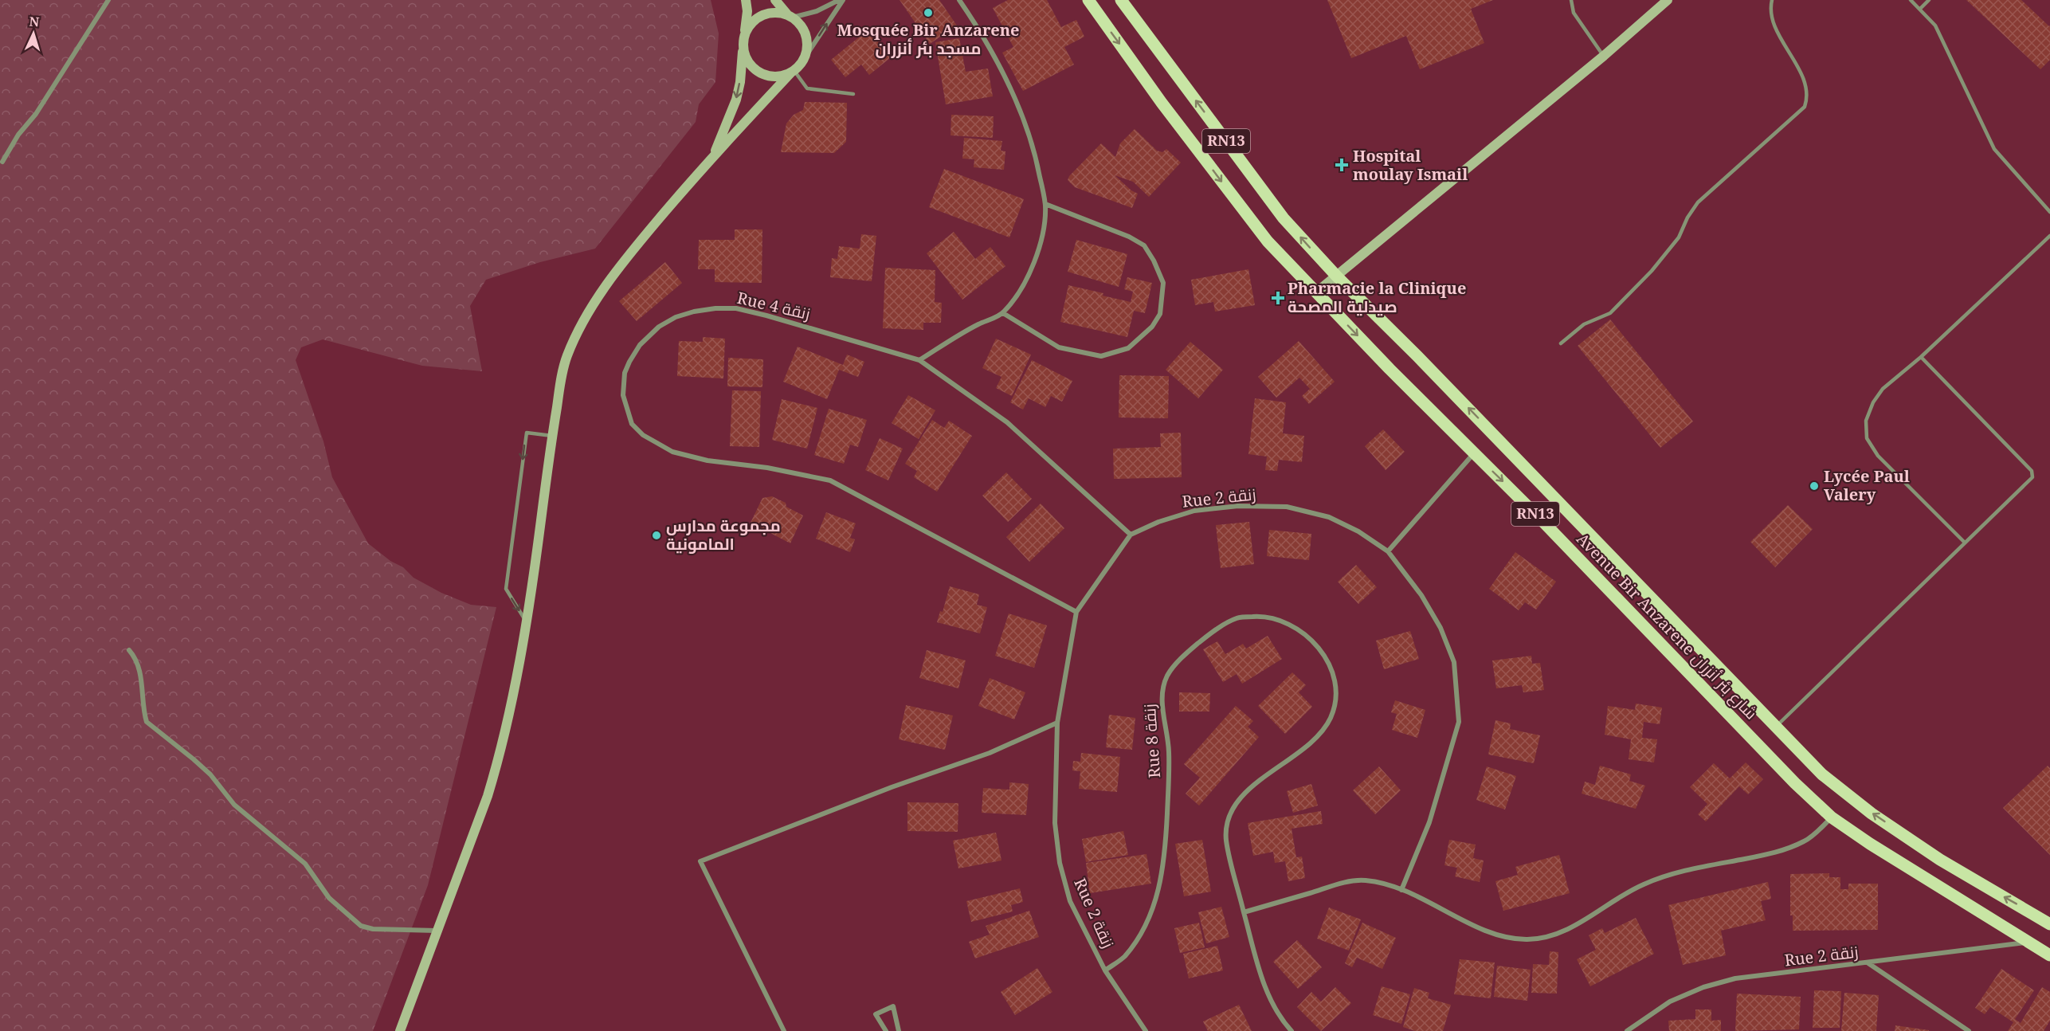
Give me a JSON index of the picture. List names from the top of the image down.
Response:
{
  "streets": {
    "main road": ["RN13", "Avenue Bir Anzarene شارع بئر أنزران"],
    "street": ["Rue 4 زنقة", "Rue 2 زنقة", "Rue 8 زنقة"]
  },
  "crossings": [
    ["Rue 4 زنقة", "Rue 2 زنقة"],
    ["Rue 2 زنقة", "Avenue Bir Anzarene شارع بئر أنزران"],
    ["Rue 2 زنقة", "Rue 8 زنقة"]
  ],
  "places": {
    "other": ["Mosquée Bir Anzarene مسجد بئر أنزران", "Lycée Paul Valery", "مجموعة مدارس المامونية"],
    "health": ["Hospital moulay Ismail", "Pharmacie la Clinique صيدلية المصحة"]
  },
  "north": "top"
}
